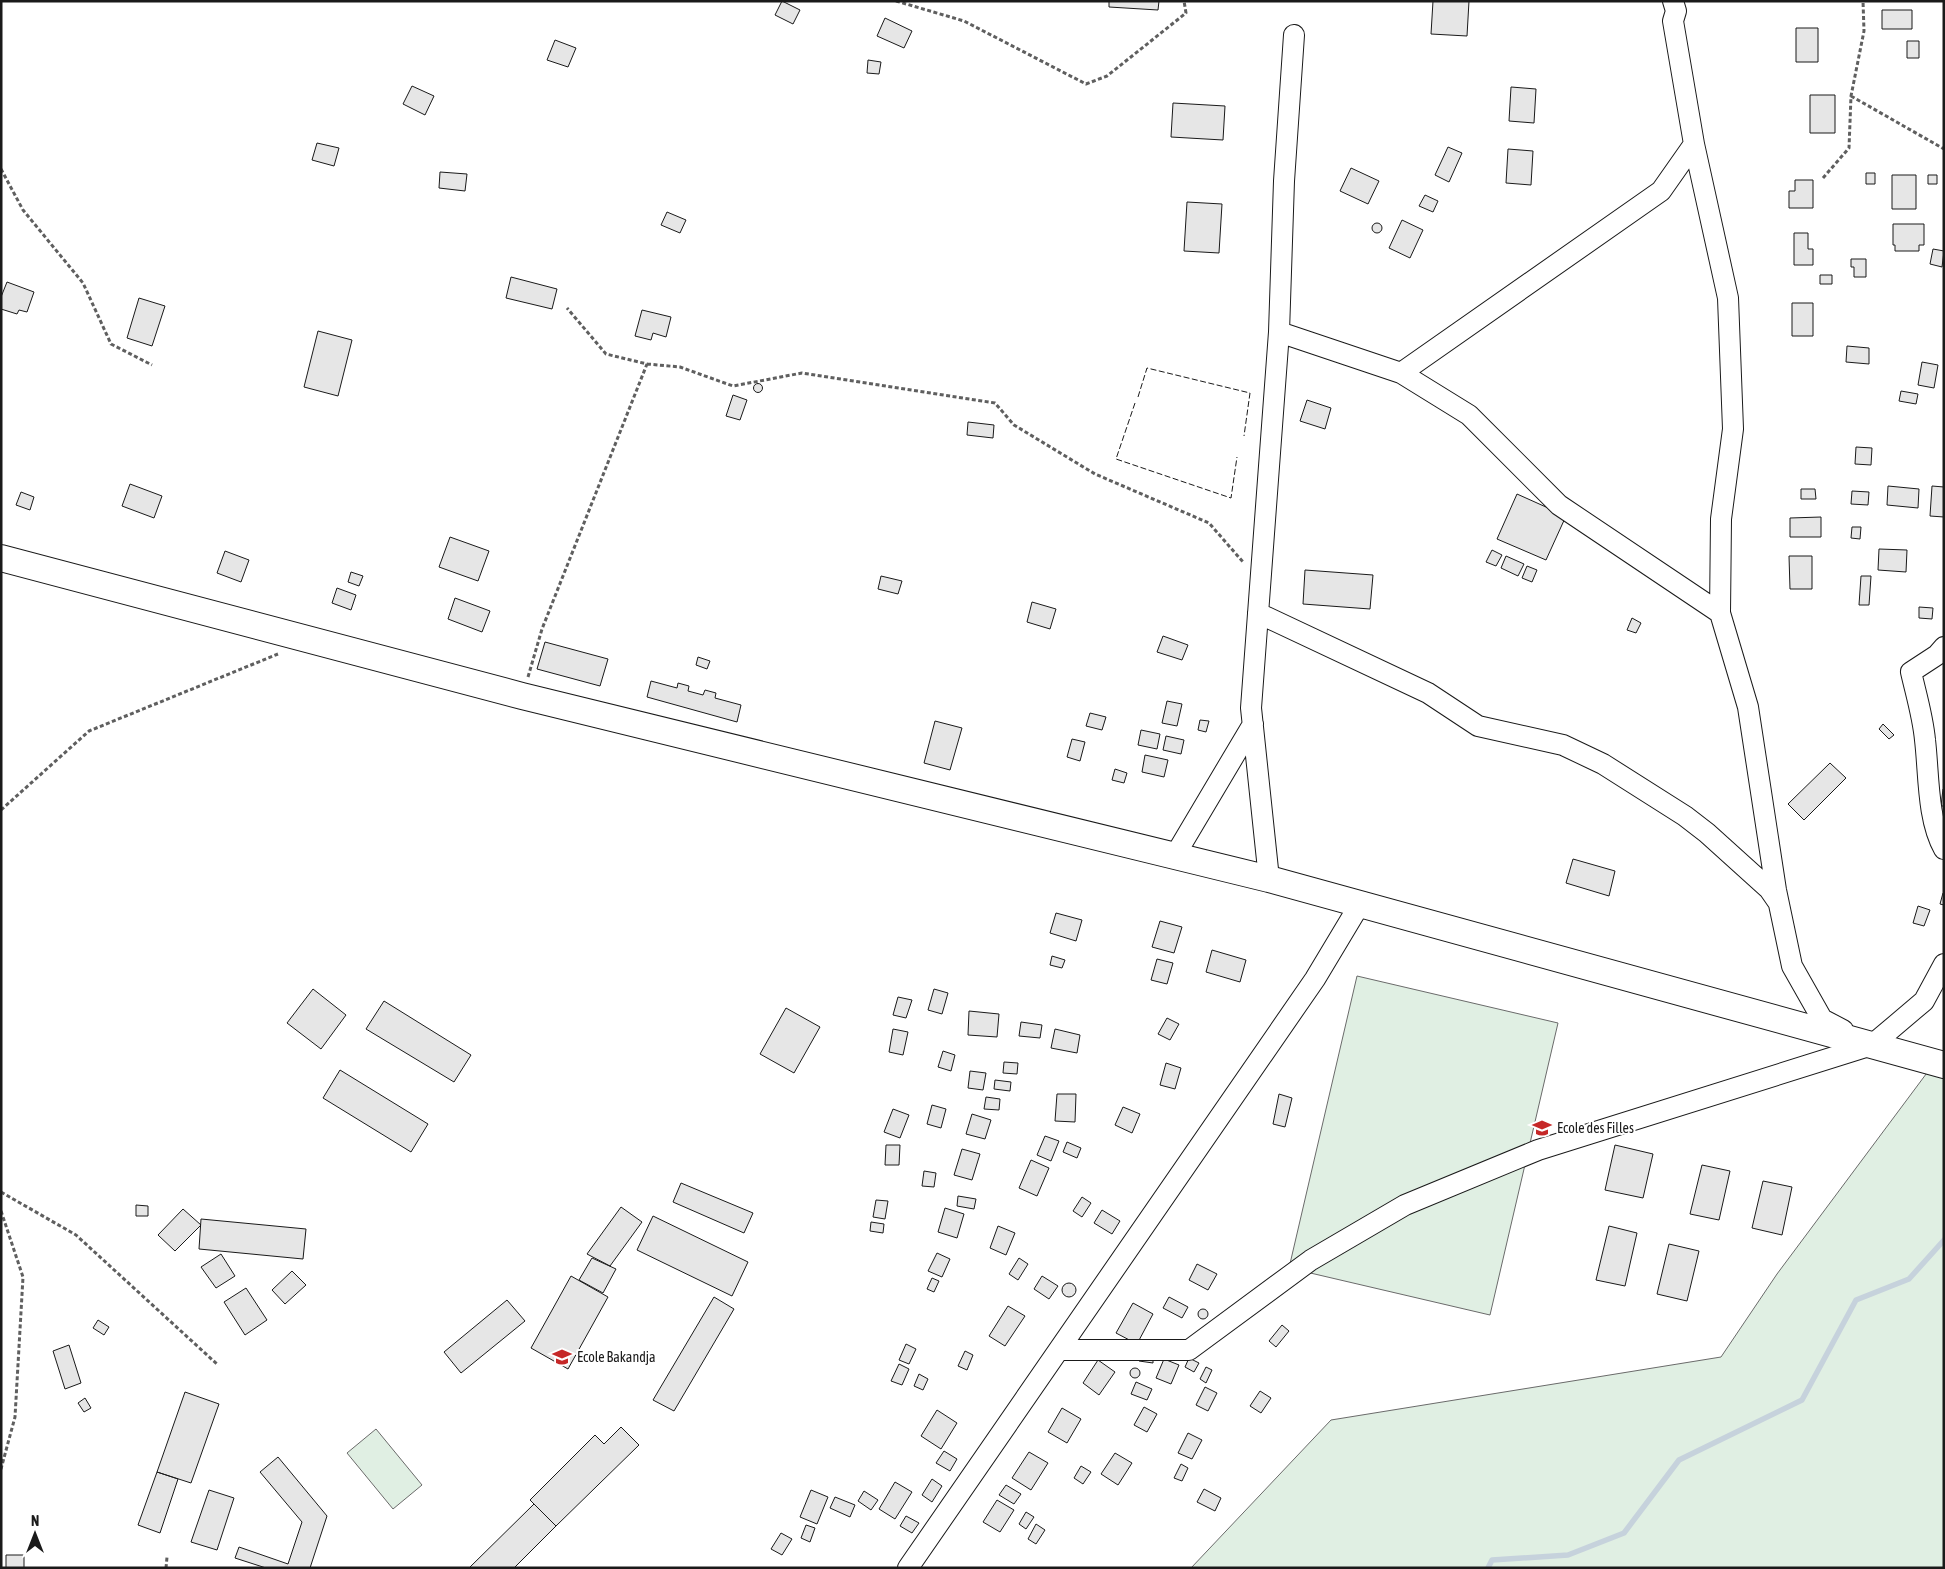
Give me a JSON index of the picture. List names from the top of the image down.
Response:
{
  "places": {
    "school or university": ["Ecole des Filles", "Ecole Bakandja"]
  },
  "north": "top"
}
